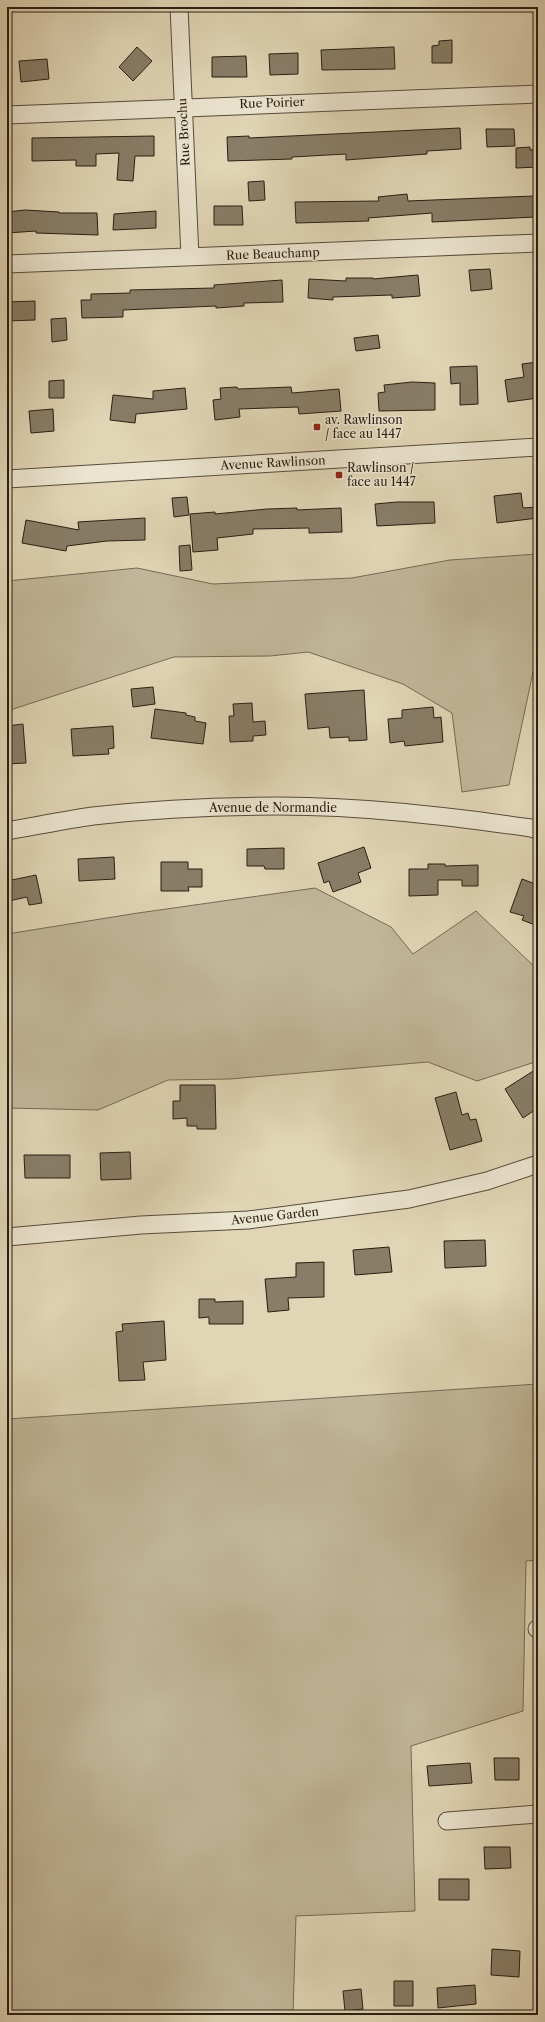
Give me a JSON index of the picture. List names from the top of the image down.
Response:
{
  "streets": {
    "street": [
      "Rue Poirier",
      "Rue Brochu",
      "Rue Beauchamp",
      "Avenue Rawlinson",
      "Avenue de Normandie",
      "Avenue Garden"
    ]
  },
  "crossings": [
    ["Rue Poirier", "Rue Brochu"],
    ["Rue Brochu", "Rue Beauchamp"]
  ],
  "places": {
    "transit": ["av. Rawlinson / face au 1447", "Rawlinson / face au 1447"]
  }
}
